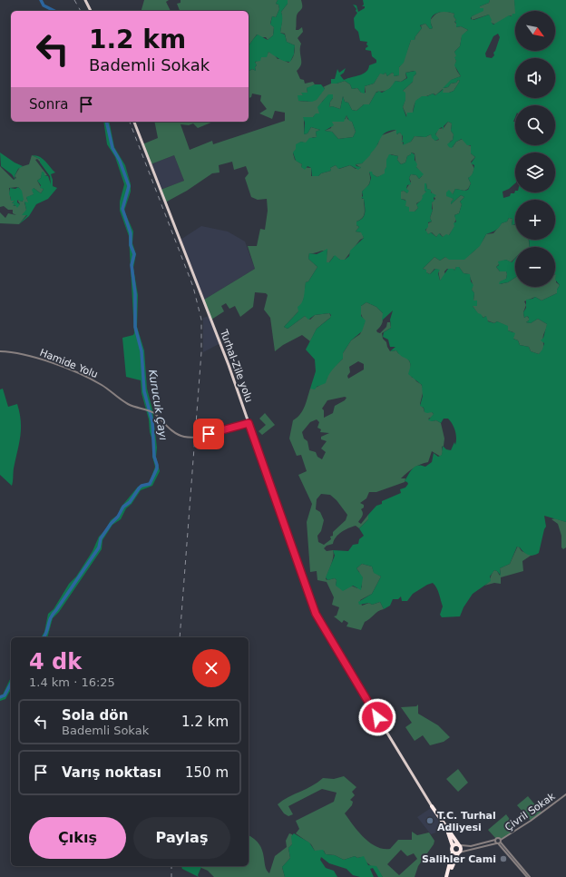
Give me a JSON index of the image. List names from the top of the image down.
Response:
{
  "streets": {
    "main road": ["Turhal-Zile yolu"],
    "street": ["Hamide Yolu", "Çivril Sokak"]
  },
  "crossings": [
    ["Hamide Yolu", "Turhal-Zile yolu"]
  ],
  "water": ["Kurucuk Çayı"],
  "places": ["T.C. Turhal Adliyesi", "Salihler Cami"],
  "north": "bottom right",
  "page": {
    "map_buttons": ["+", "−"],
    "turn": ["1.2 km", "Bademli Sokak"],
    "then": "Sonra",
    "heading": ["4 dk", "1.4 km · 16:25"],
    "list": [
      {
        "name": "Sola dön",
        "note": "Bademli Sokak",
        "value": "1.2 km"
      },
      {
        "name": "Varış noktası",
        "value": "150 m"
      }
    ],
    "buttons": ["Çıkış", "Paylaş"]
  }
}
